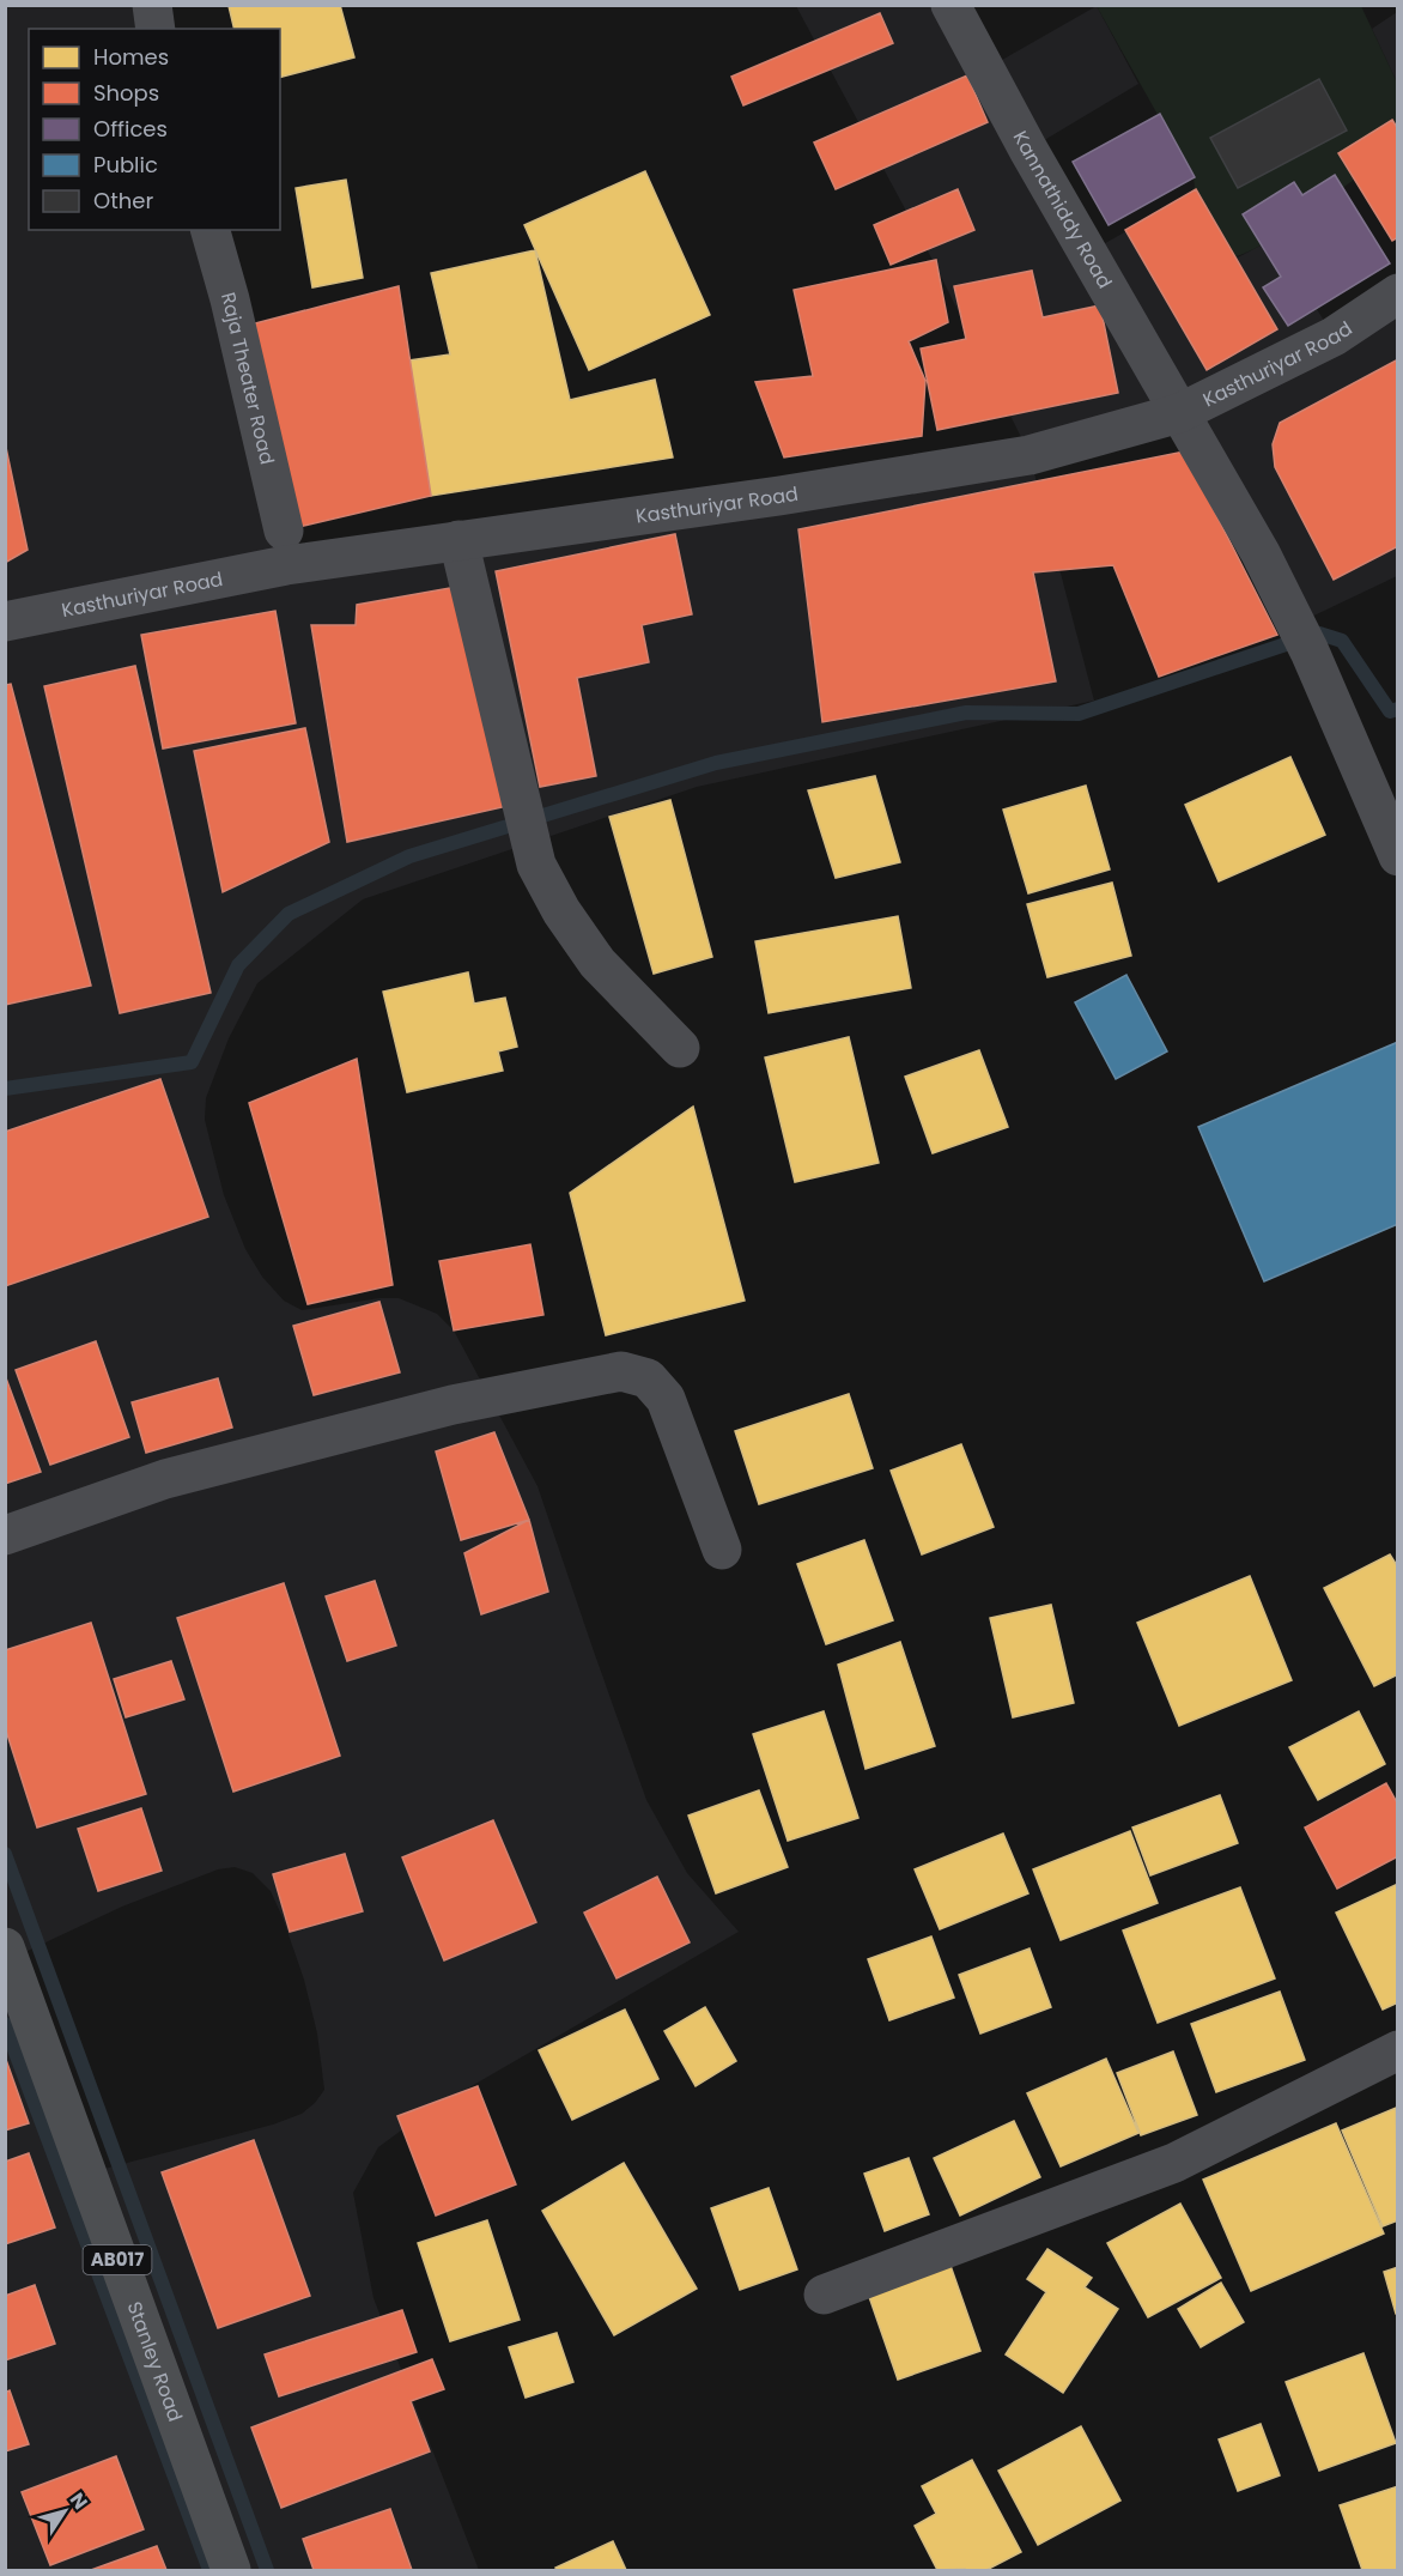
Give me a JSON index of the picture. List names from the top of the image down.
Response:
{
  "streets": {
    "main road": ["AB017", "Stanley Road"],
    "street": ["Kannathiddy Road", "Kasthuriyar Road", "Raja Theater Road"]
  },
  "crossings": [
    ["Kannathiddy Road", "Kasthuriyar Road"]
  ],
  "legend": [
    "Homes",
    "Shops",
    "Offices",
    "Public",
    "Other"
  ],
  "north": "top right"
}
